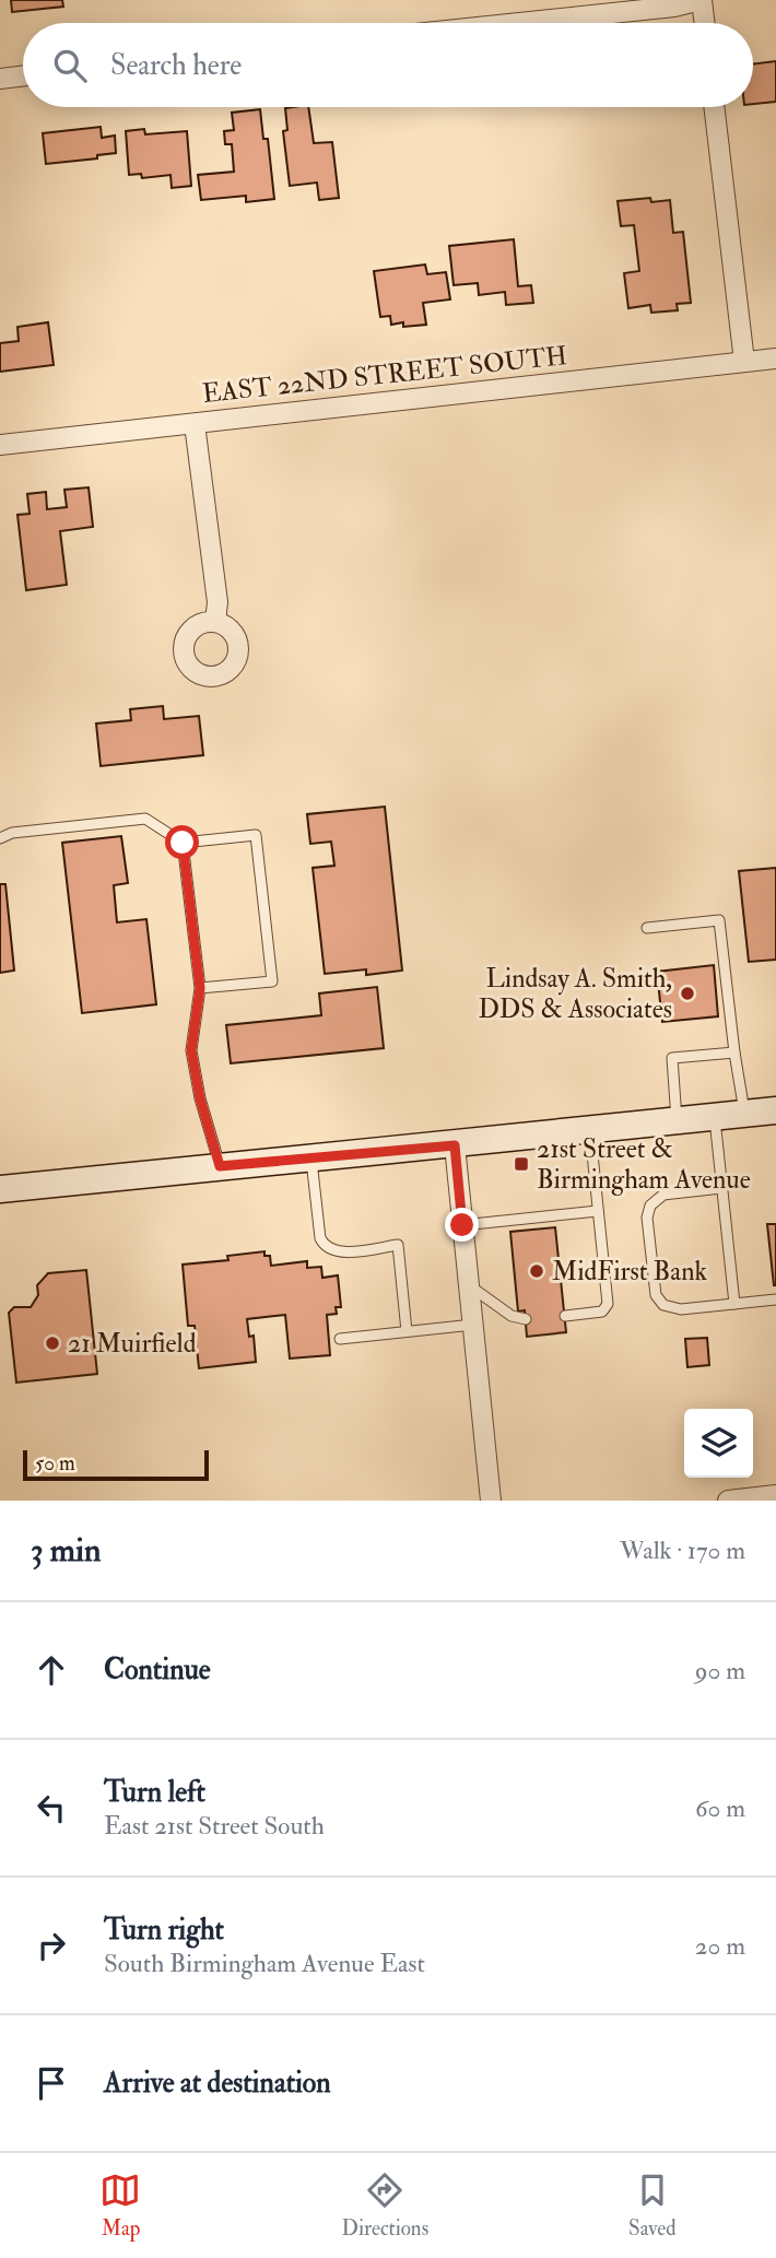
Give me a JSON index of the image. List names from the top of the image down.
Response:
{
  "streets": {
    "street": ["EAST 22ND STREET SOUTH"]
  },
  "places": {
    "other": ["Lindsay A. Smith, DDS & Associates", "MidFirst Bank", "21 Muirfield"],
    "transit": ["21st Street & Birmingham Avenue"]
  },
  "scale_bar": "50 m",
  "page": {
    "search": "Search here",
    "scale": "50 m",
    "heading": ["3 min", "Walk · 170 m"],
    "list": [
      ["Continue", "90 m"],
      ["Turn left", "East 21st Street South", "60 m"],
      ["Turn right", "South Birmingham Avenue East", "20 m"],
      "Arrive at destination"
    ],
    "nav": ["Map", "Directions", "Saved"]
  }
}
